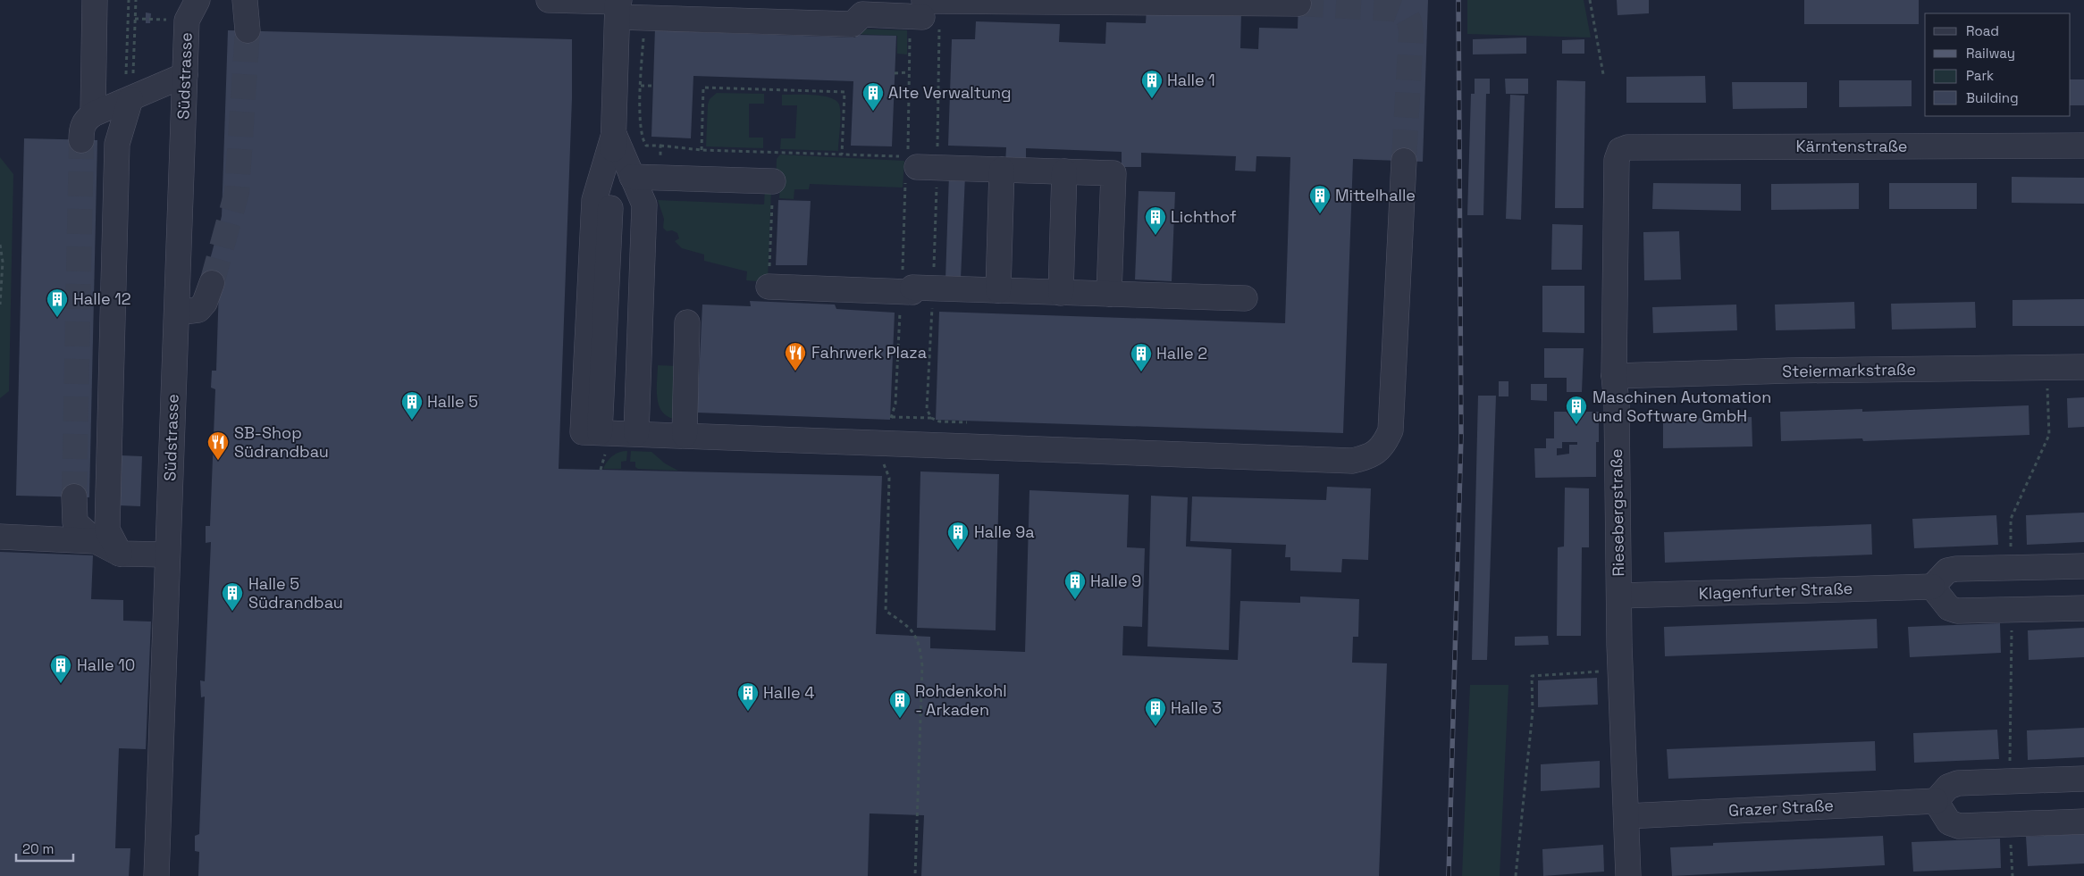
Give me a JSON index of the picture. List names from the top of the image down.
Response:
{
  "streets": {
    "street": [
      "Südstrasse",
      "Kärntenstraße",
      "Steiermarkstraße",
      "Riesebergstraße",
      "Klagenfurter Straße",
      "Grazer Straße"
    ]
  },
  "crossings": [
    ["Kärntenstraße", "Riesebergstraße"],
    ["Steiermarkstraße", "Riesebergstraße"],
    ["Riesebergstraße", "Klagenfurter Straße"],
    ["Riesebergstraße", "Grazer Straße"]
  ],
  "places": {
    "building": [
      "Halle 1",
      "Alte Verwaltung",
      "Mittelhalle",
      "Lichthof",
      "Halle 12",
      "Halle 2",
      "Halle 5",
      "Maschinen Automation und Software GmbH",
      "Halle 9a",
      "Halle 9",
      "Halle 5 Südrandbau",
      "Halle 10",
      "Halle 4",
      "Rohdenkohl - Arkaden",
      "Halle 3"
    ],
    "restaurant": ["Fahrwerk Plaza", "SB-Shop Südrandbau"]
  },
  "legend": [
    "Road",
    "Railway",
    "Park",
    "Building"
  ],
  "scale_bar": "20 m"
}
